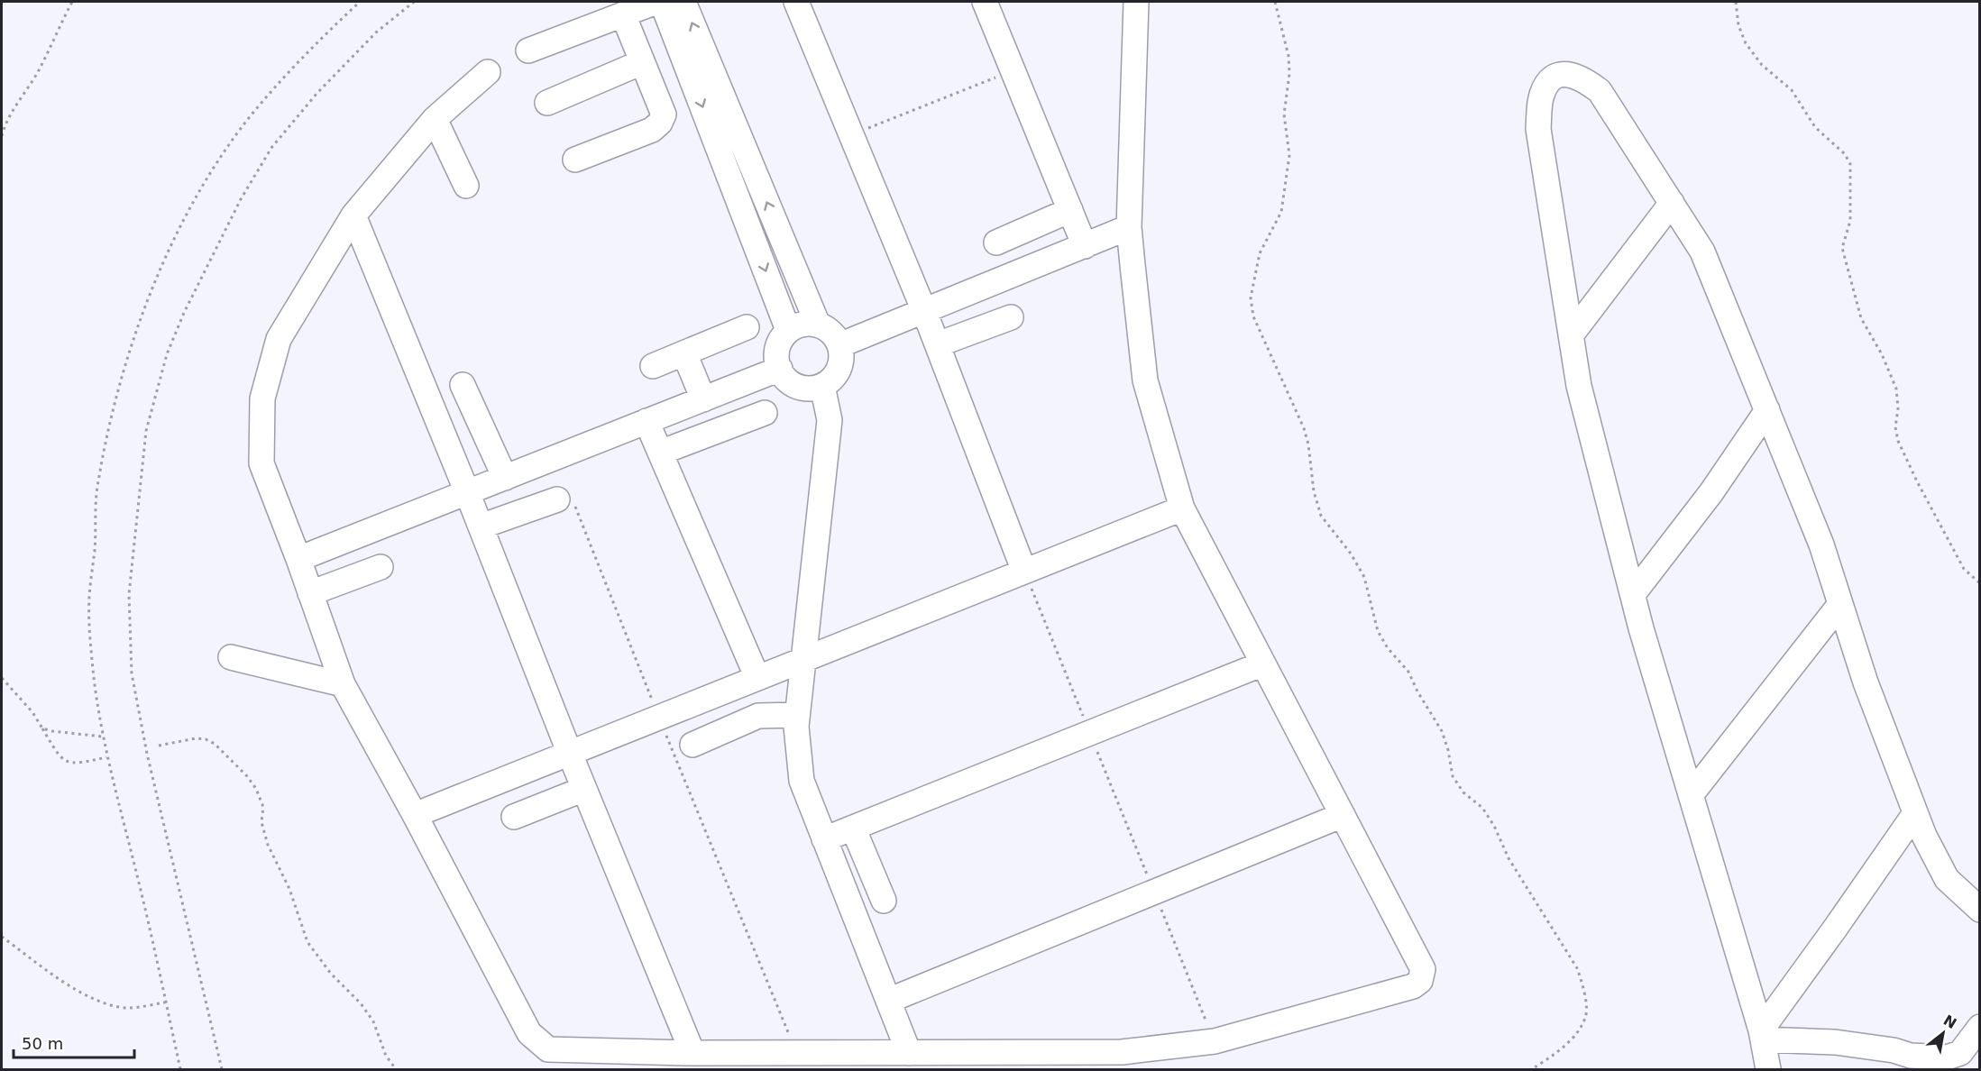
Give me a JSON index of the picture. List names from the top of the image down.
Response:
{
  "scale_bar": "50 m",
  "north": "top right"
}
